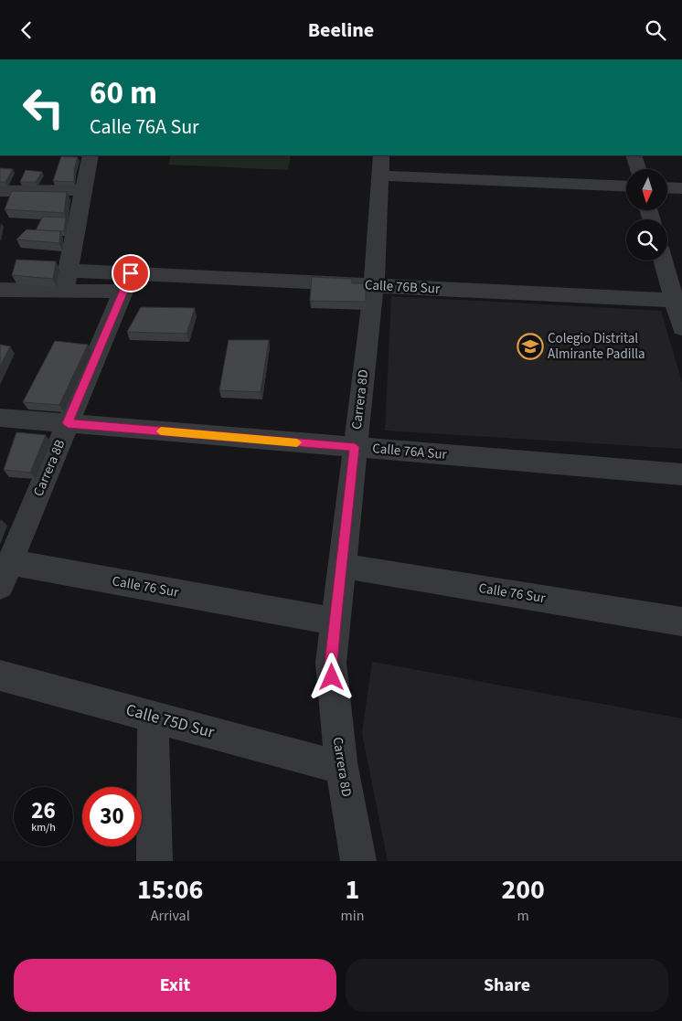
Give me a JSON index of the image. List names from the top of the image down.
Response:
{
  "streets": {
    "street": [
      "Calle 76B Sur",
      "Carrera 8D",
      "Calle 76A Sur",
      "Carrera 8B",
      "Calle 76 Sur",
      "Calle 75D Sur"
    ]
  },
  "crossings": [
    ["Calle 76B Sur", "Carrera 8D"],
    ["Calle 76B Sur", "Carrera 8B"],
    ["Carrera 8D", "Calle 76A Sur"],
    ["Carrera 8D", "Calle 76 Sur"],
    ["Carrera 8D", "Calle 75D Sur"],
    ["Calle 76A Sur", "Carrera 8B"],
    ["Carrera 8B", "Calle 76 Sur"]
  ],
  "places": {
    "school or university": ["Colegio Distrital Almirante Padilla"]
  },
  "north": "bottom",
  "page": {
    "header": "Beeline",
    "turn": ["60 m", "Calle 76A Sur"],
    "speed": "26 km/h",
    "limit": "30",
    "eta": [
      "15:06",
      "Arrival",
      "1",
      "min",
      "200",
      "m"
    ],
    "buttons": ["Exit", "Share"]
  }
}
